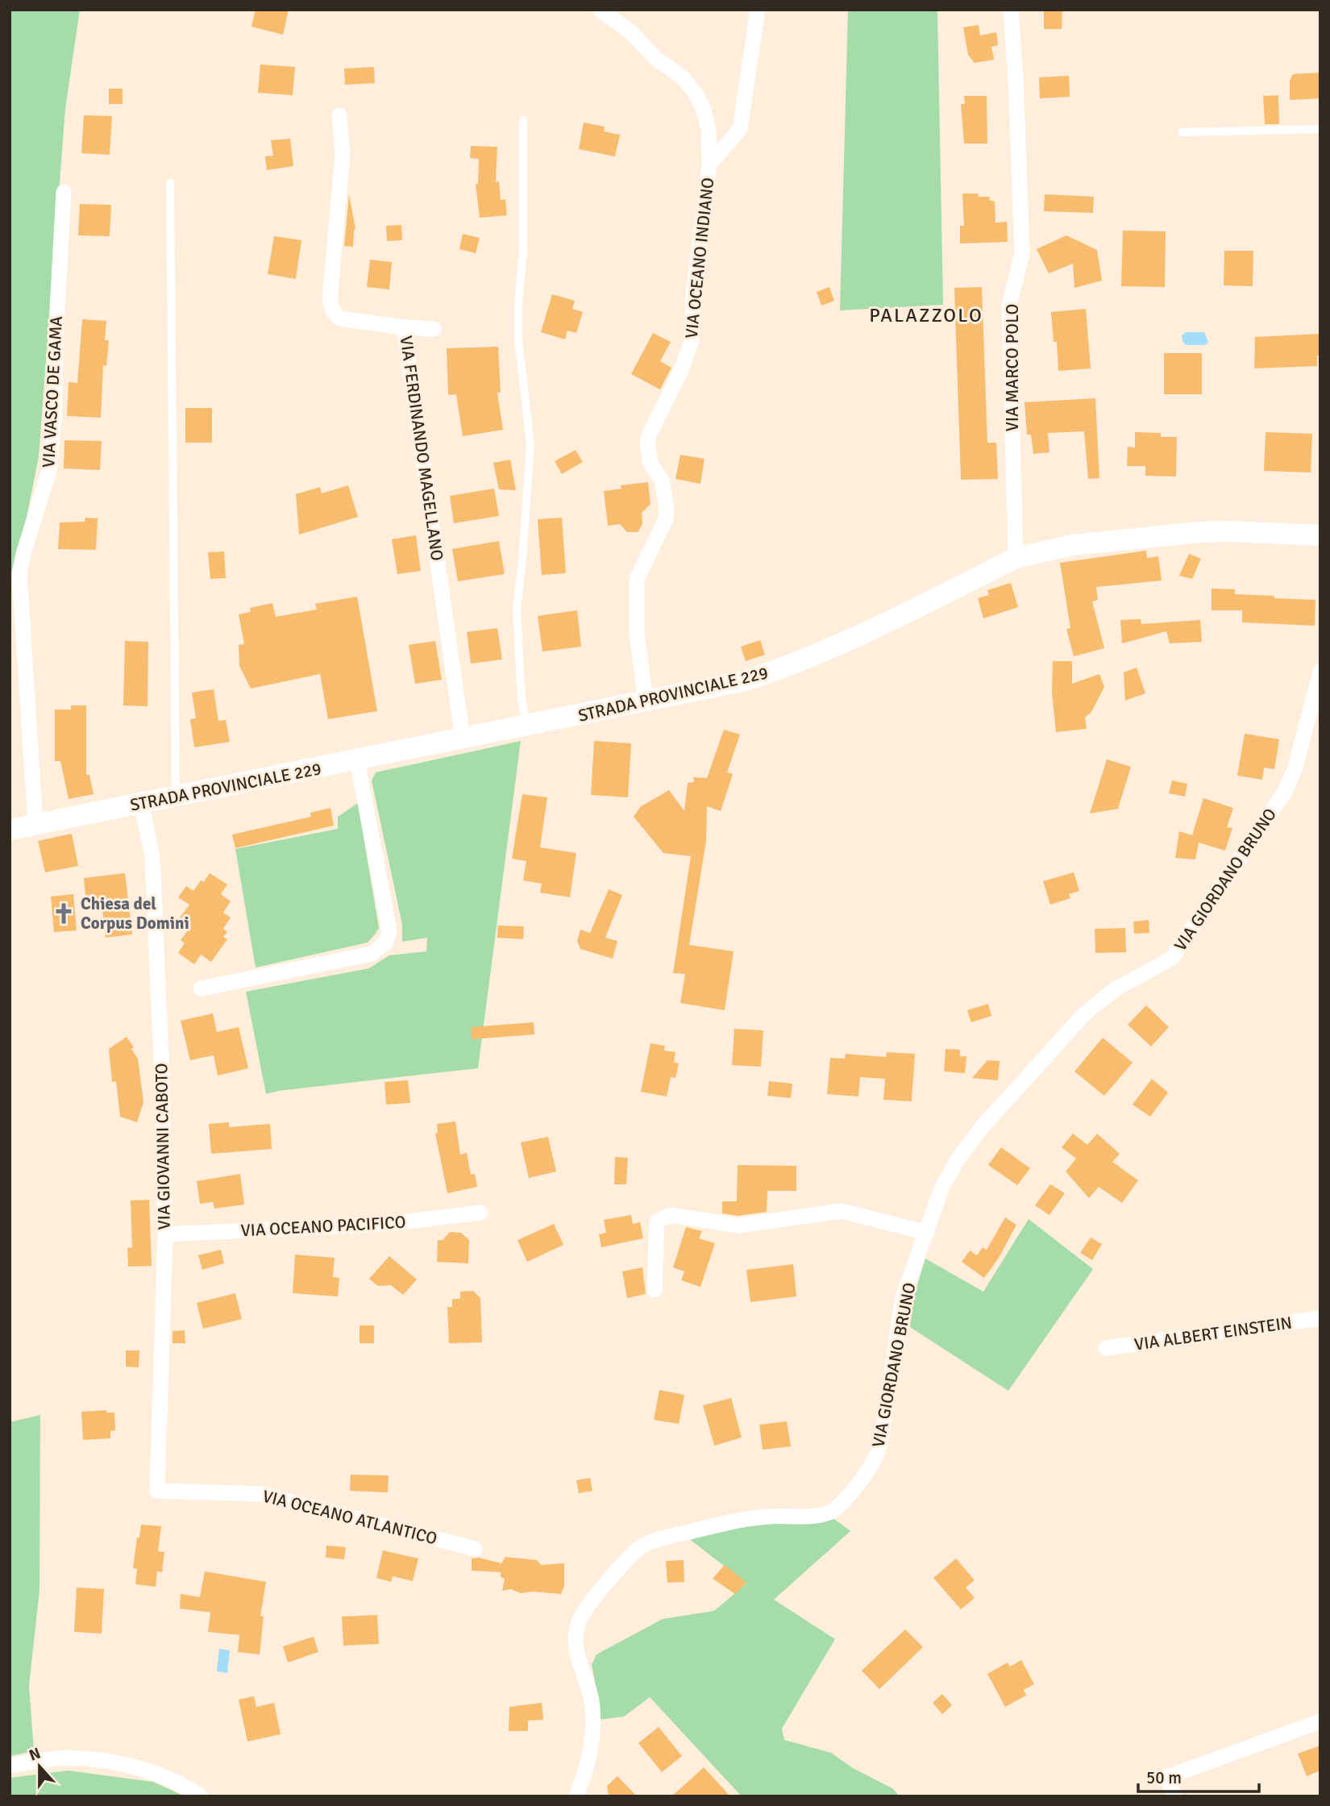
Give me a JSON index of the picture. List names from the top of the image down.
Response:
{
  "streets": {
    "street": [
      "VIA OCEANO INDIANO",
      "VIA MARCO POLO",
      "VIA VASCO DE GAMA",
      "VIA FERDINANDO MAGELLANO",
      "STRADA PROVINCIALE 229",
      "VIA GIORDANO BRUNO",
      "VIA GIOVANNI CABOTO",
      "VIA OCEANO PACIFICO",
      "VIA ALBERT EINSTEIN",
      "VIA OCEANO ATLANTICO"
    ]
  },
  "crossings": [
    ["VIA OCEANO INDIANO", "STRADA PROVINCIALE 229"],
    ["VIA MARCO POLO", "STRADA PROVINCIALE 229"],
    ["VIA VASCO DE GAMA", "STRADA PROVINCIALE 229"],
    ["VIA FERDINANDO MAGELLANO", "STRADA PROVINCIALE 229"],
    ["STRADA PROVINCIALE 229", "VIA GIOVANNI CABOTO"],
    ["VIA GIOVANNI CABOTO", "VIA OCEANO PACIFICO"],
    ["VIA GIOVANNI CABOTO", "VIA OCEANO ATLANTICO"]
  ],
  "districts": ["PALAZZOLO"],
  "places": {
    "church": ["Chiesa del Corpus Domini"]
  },
  "scale_bar": "50 m",
  "north": "top"
}
